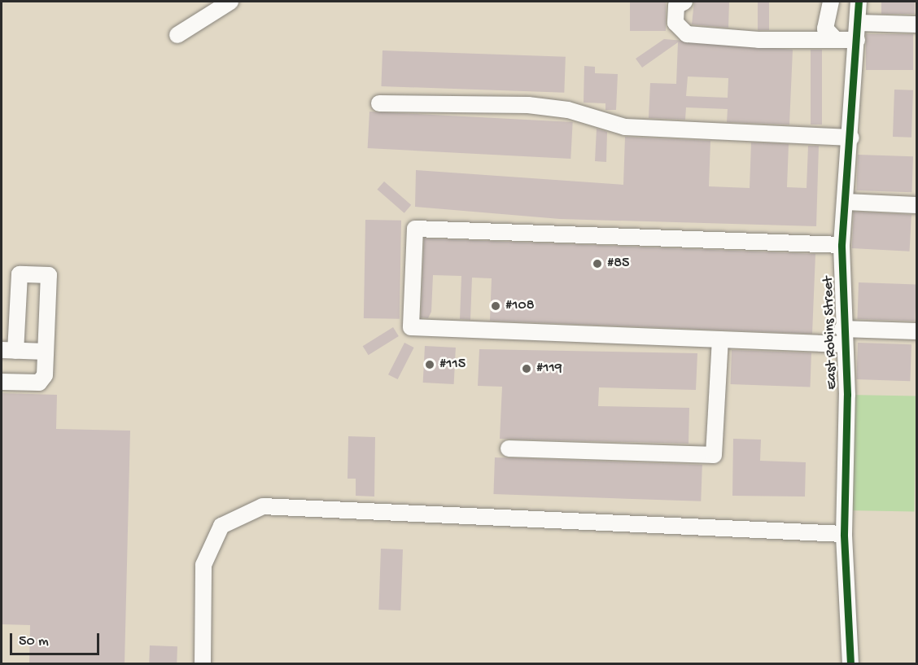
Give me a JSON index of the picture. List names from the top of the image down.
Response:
{
  "streets": {
    "street": ["East Robins Street"]
  },
  "places": [
    "#85",
    "#108",
    "#115",
    "#119"
  ],
  "scale_bar": "50 m"
}
